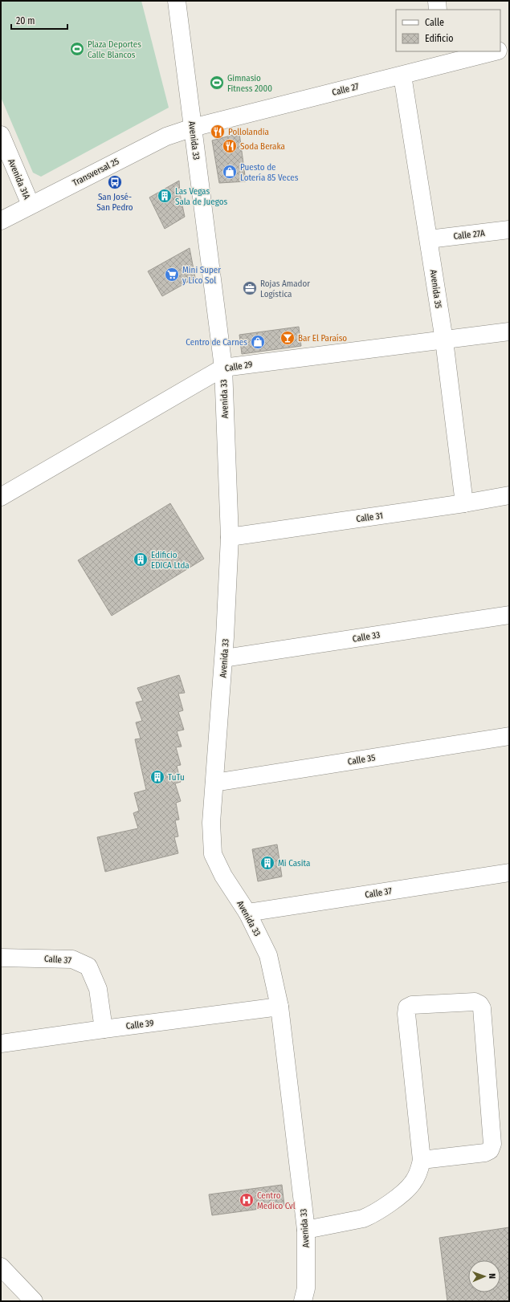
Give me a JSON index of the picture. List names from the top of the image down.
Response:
{
  "streets": {
    "street": [
      "Calle 27",
      "Avenida 33",
      "Transversal 25",
      "Avenida 31A",
      "Calle 27A",
      "Avenida 35",
      "Calle 29",
      "Calle 31",
      "Calle 33",
      "Calle 35",
      "Calle 37",
      "Calle 39"
    ]
  },
  "crossings": [
    ["Calle 27", "Avenida 33"],
    ["Calle 27", "Transversal 25"],
    ["Calle 27", "Avenida 35"],
    ["Avenida 33", "Transversal 25"],
    ["Avenida 33", "Calle 29"],
    ["Avenida 33", "Calle 31"],
    ["Avenida 33", "Calle 33"],
    ["Avenida 33", "Calle 35"],
    ["Avenida 33", "Calle 37"],
    ["Avenida 33", "Calle 39"],
    ["Transversal 25", "Avenida 31A"],
    ["Calle 27A", "Avenida 35"],
    ["Avenida 35", "Calle 29"],
    ["Avenida 35", "Calle 31"],
    ["Calle 37", "Calle 39"]
  ],
  "places": {
    "sports": ["Plaza Deportes Calle Blancos", "Gimnasio Fitness 2000"],
    "restaurant": ["Pollolandia", "Soda Beraka"],
    "shop": ["Puesto de Lotería 85 Veces", "Centro de Carnes"],
    "bus stop": ["San José- San Pedro"],
    "building": [
      "Las Vegas Sala de Juegos",
      "Edificio EDICA Ltda",
      "TuTu",
      "Mi Casita"
    ],
    "supermarket": ["Mini Super y Lico Sol"],
    "office": ["Rojas Amador Logística"],
    "bar": ["Bar El Paraíso"],
    "hospital": ["Centro Medico Cvl"]
  },
  "legend": ["Calle", "Edificio"],
  "scale_bar": "20 m",
  "north": "right"
}
